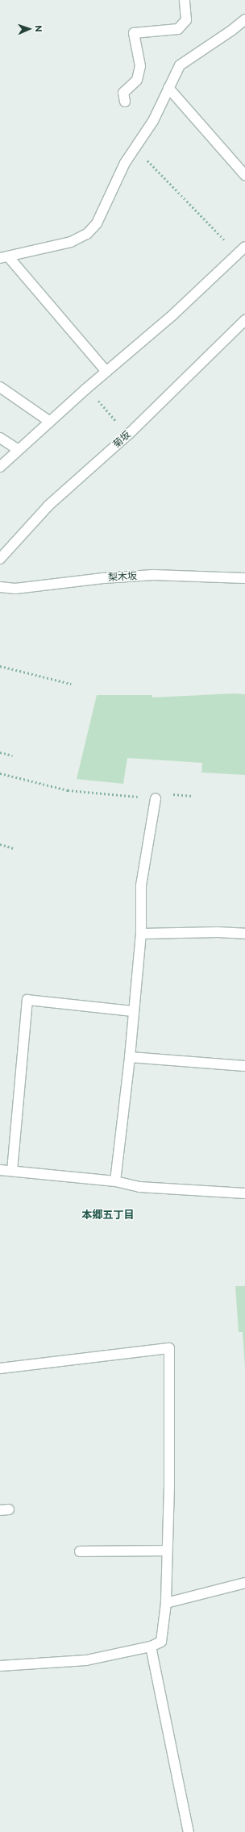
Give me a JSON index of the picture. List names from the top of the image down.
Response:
{
  "streets": {
    "street": ["菊坂", "梨木坂"]
  },
  "districts": ["本郷五丁目"],
  "north": "right"
}
